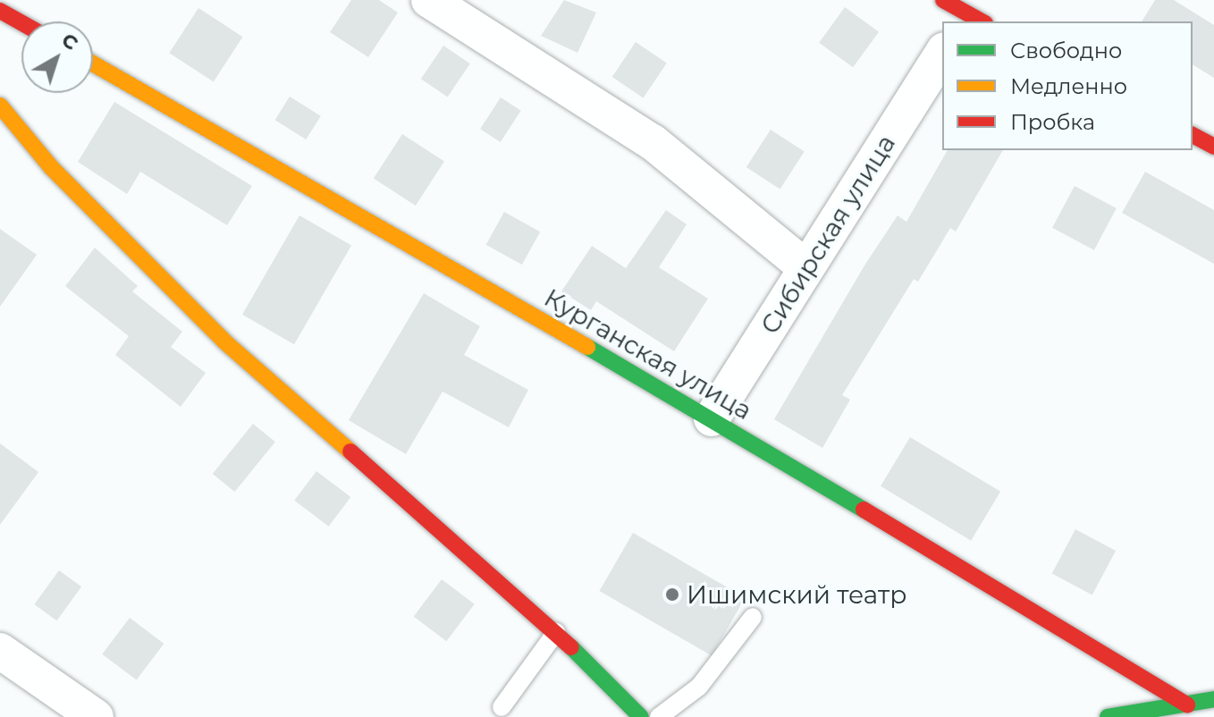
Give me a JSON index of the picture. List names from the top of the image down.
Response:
{
  "streets": {
    "main road": ["Курганская улица"],
    "street": ["Сибирская улица"]
  },
  "crossings": [
    ["Сибирская улица", "Курганская улица"]
  ],
  "places": ["Ишимский театр"],
  "legend": ["Свободно", "Медленно", "Пробка"],
  "north": "top right"
}
